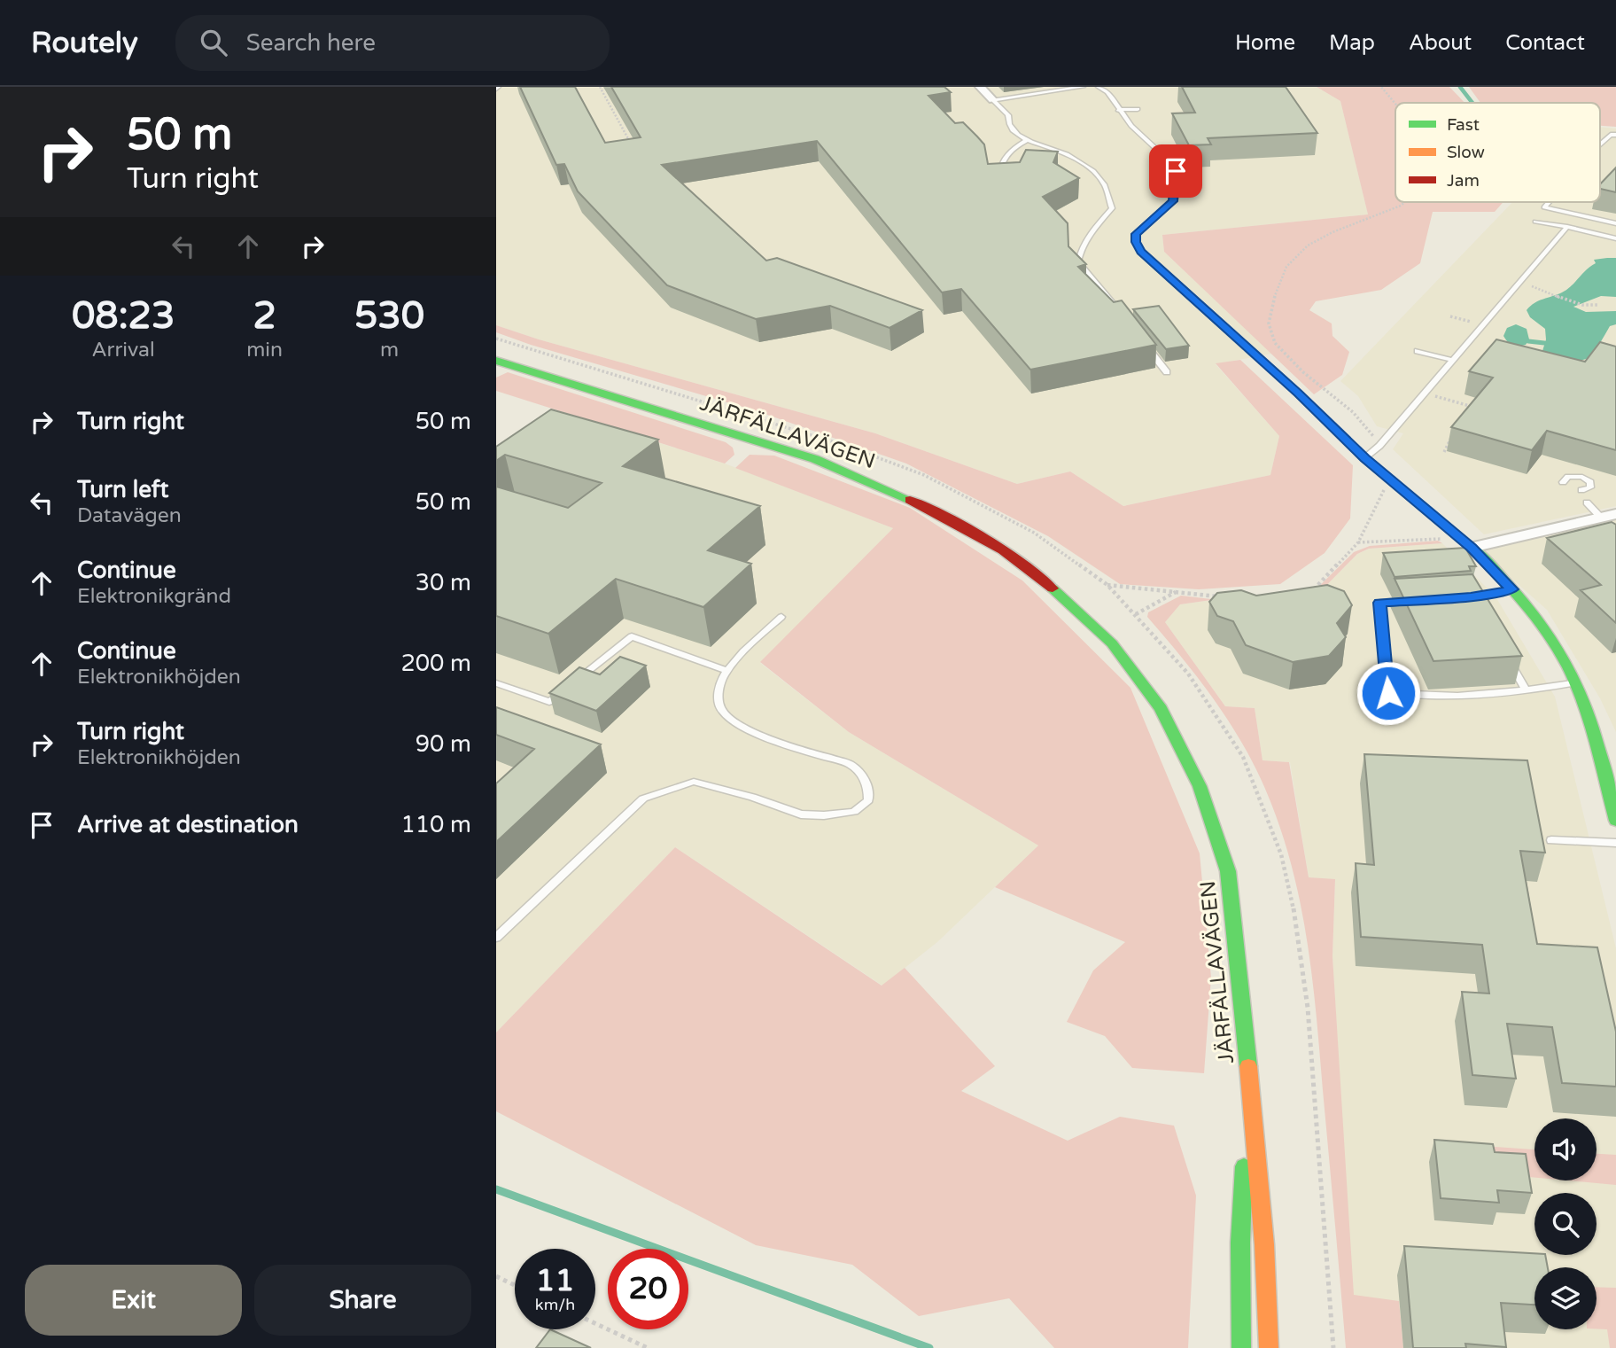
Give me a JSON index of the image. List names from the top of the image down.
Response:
{
  "streets": {
    "street": ["JÄRFÄLLAVÄGEN"]
  },
  "legend": ["Fast", "Slow", "Jam"],
  "page": {
    "header": "Routely",
    "search": "Search here",
    "nav": [
      "Home",
      "Map",
      "About",
      "Contact"
    ],
    "turn": ["50 m", "Turn right"],
    "eta": [
      "08:23",
      "Arrival",
      "2",
      "min",
      "530",
      "m"
    ],
    "list": [
      {
        "name": "Turn right",
        "value": "50 m"
      },
      {
        "name": "Turn left",
        "note": "Datavägen",
        "value": "50 m"
      },
      {
        "name": "Continue",
        "note": "Elektronikgränd",
        "value": "30 m"
      },
      {
        "name": "Continue",
        "note": "Elektronikhöjden",
        "value": "200 m"
      },
      {
        "name": "Turn right",
        "note": "Elektronikhöjden",
        "value": "90 m"
      },
      {
        "name": "Arrive at destination",
        "value": "110 m"
      }
    ],
    "speed": "11 km/h",
    "limit": "20",
    "buttons": ["Exit", "Share"]
  }
}
